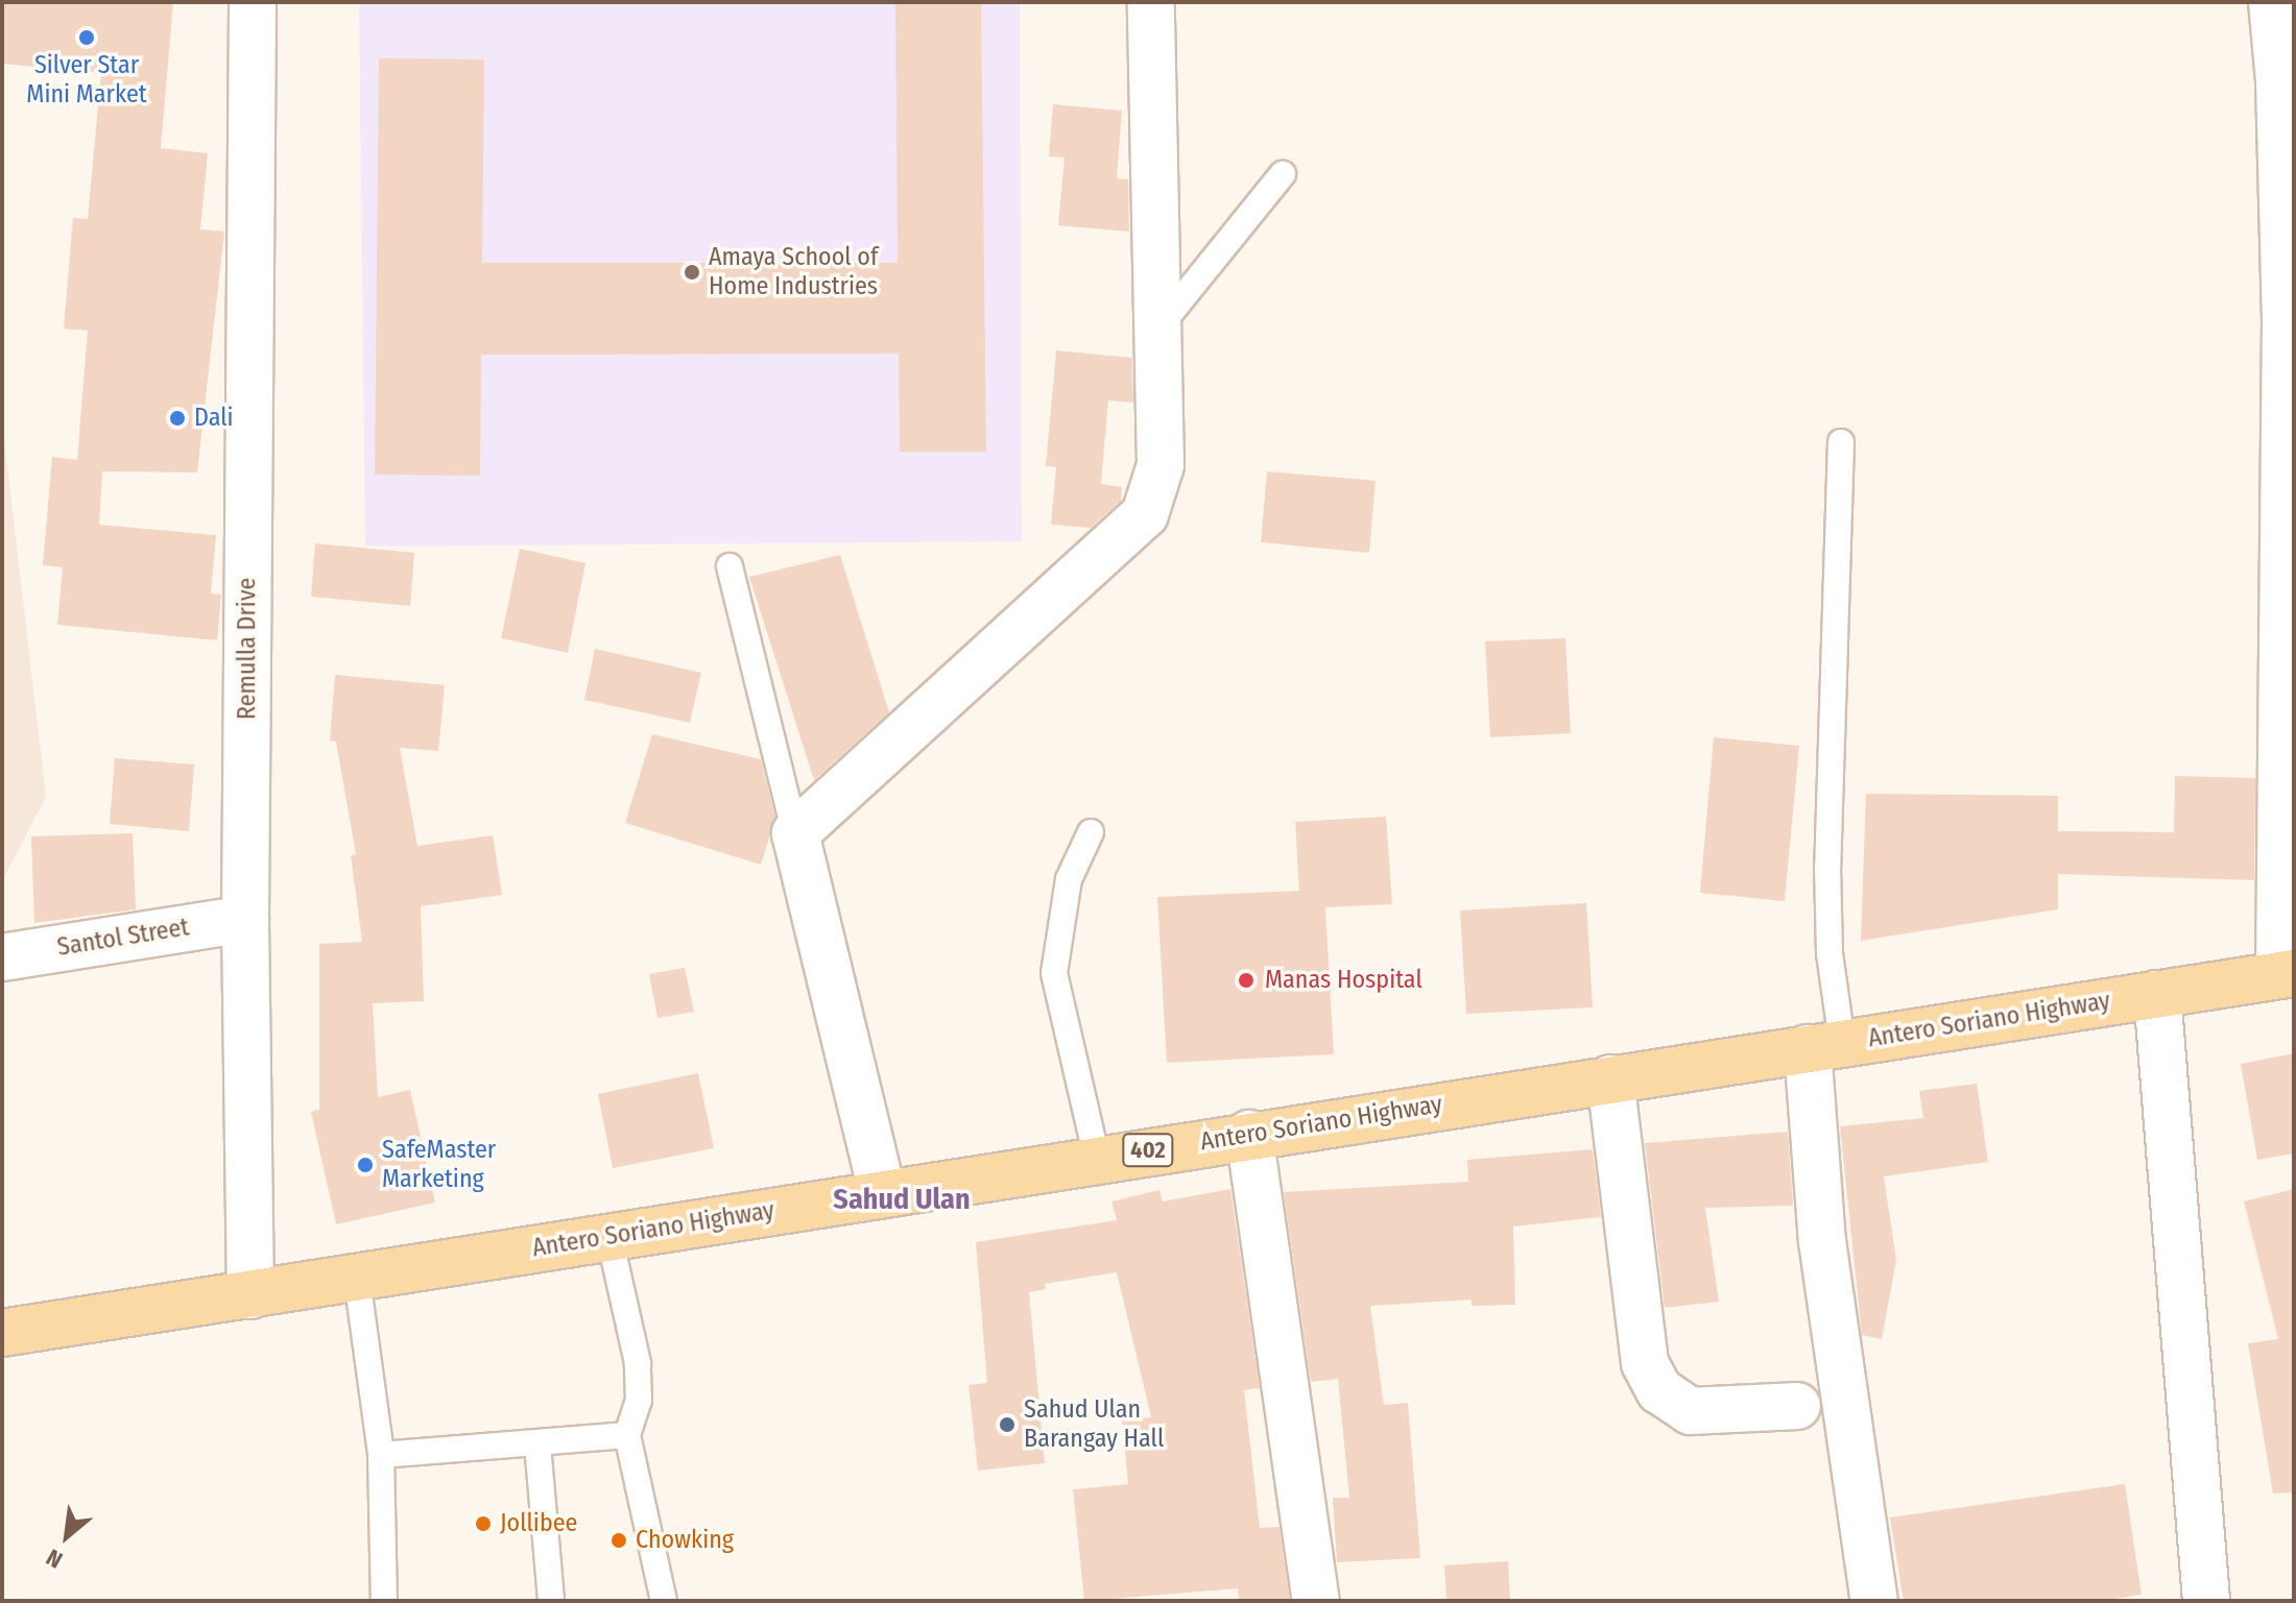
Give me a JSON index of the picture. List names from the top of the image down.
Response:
{
  "streets": {
    "main road": ["Antero Soriano Highway", "402"],
    "street": ["Remulla Drive", "Santol Street"]
  },
  "crossings": [
    ["Remulla Drive", "Santol Street"],
    ["Remulla Drive", "Antero Soriano Highway"]
  ],
  "districts": ["Sahud Ulan"],
  "places": [
    "Silver Star Mini Market",
    "Amaya School of Home Industries",
    "Dali",
    "Manas Hospital",
    "SafeMaster Marketing",
    "Sahud Ulan Barangay Hall",
    "Jollibee",
    "Chowking"
  ],
  "north": "bottom left"
}
